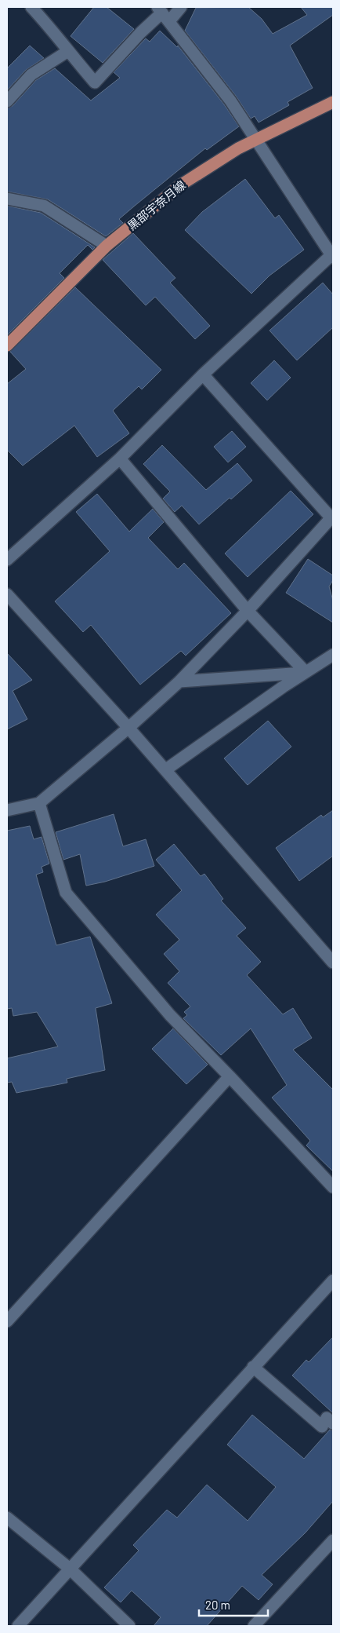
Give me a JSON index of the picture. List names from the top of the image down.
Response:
{
  "streets": {
    "main road": ["黒部宇奈月線"]
  },
  "scale_bar": "20 m"
}
